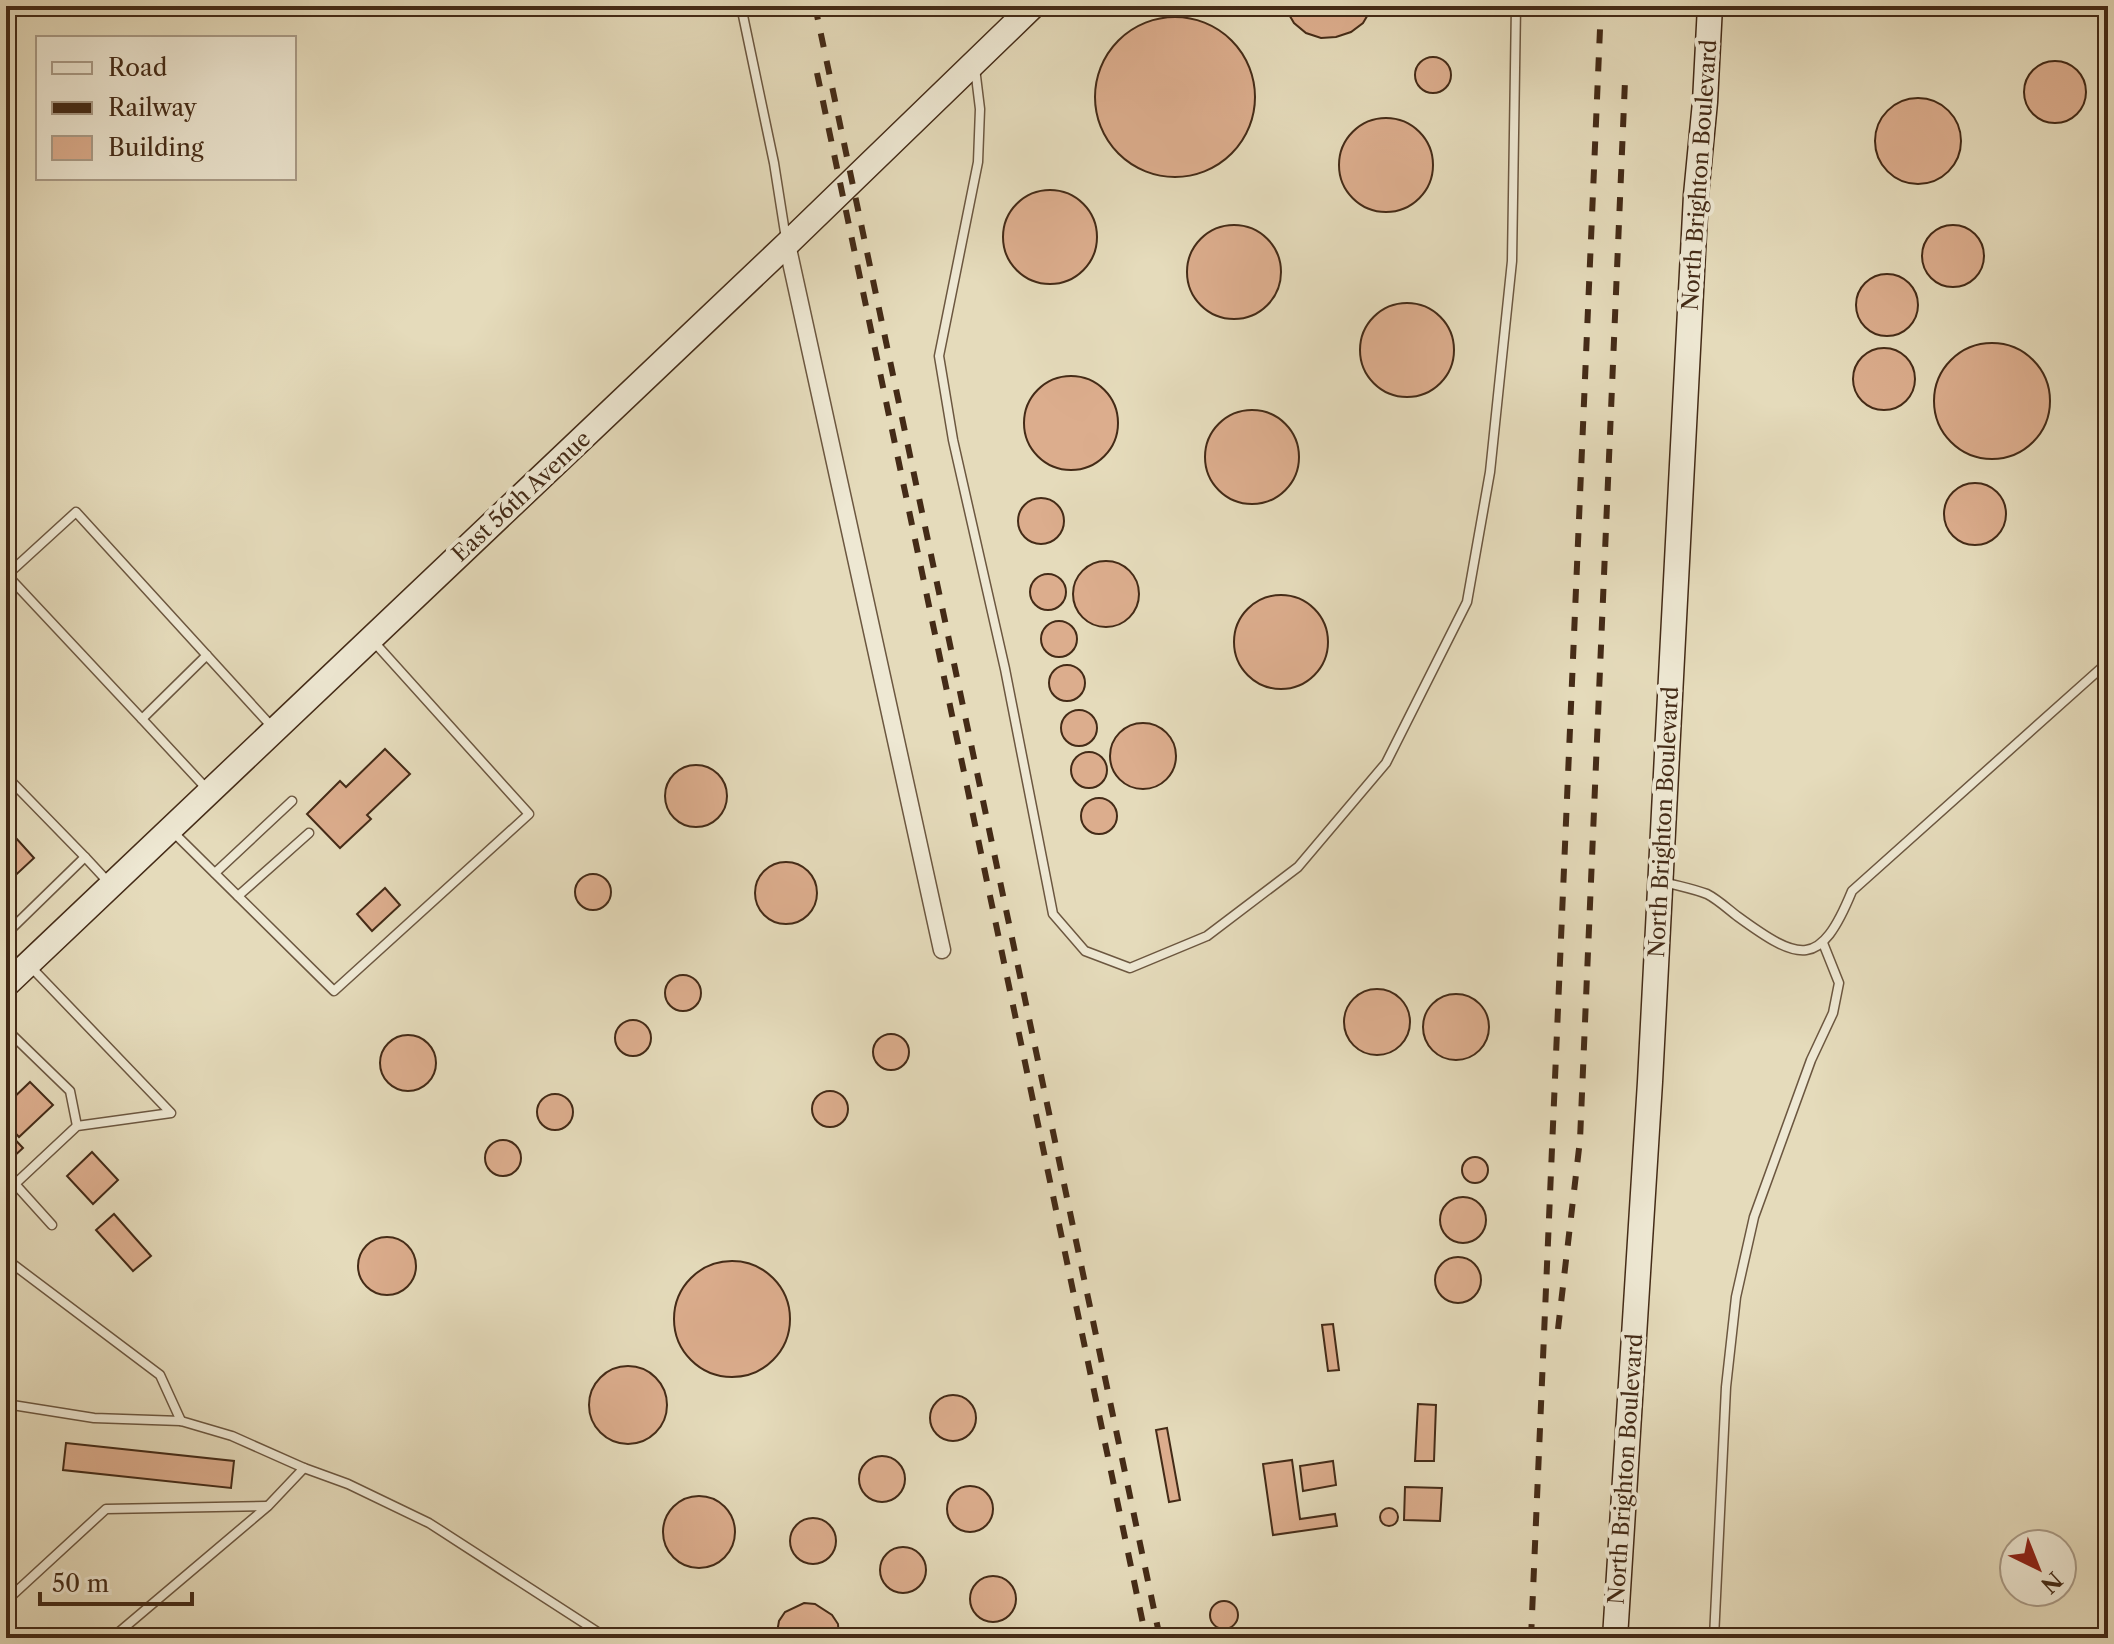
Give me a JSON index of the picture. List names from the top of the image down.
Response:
{
  "streets": {
    "main road": ["North Brighton Boulevard", "East 56th Avenue"]
  },
  "legend": ["Road", "Railway", "Building"],
  "scale_bar": "50 m",
  "north": "bottom right"
}
